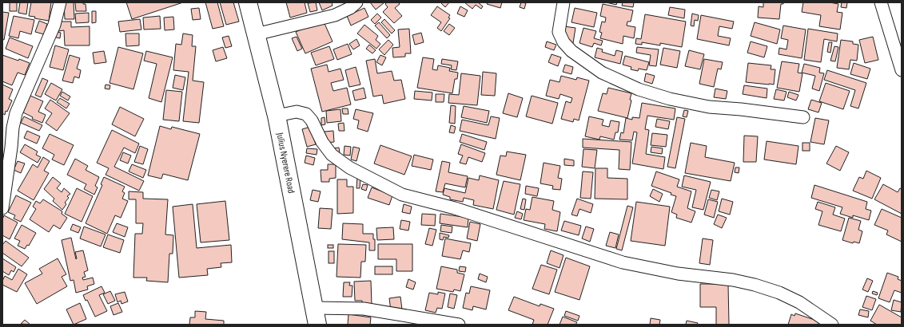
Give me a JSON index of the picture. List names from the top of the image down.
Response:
{
  "streets": {
    "highway": ["Julius Nyerere Road"]
  }
}
